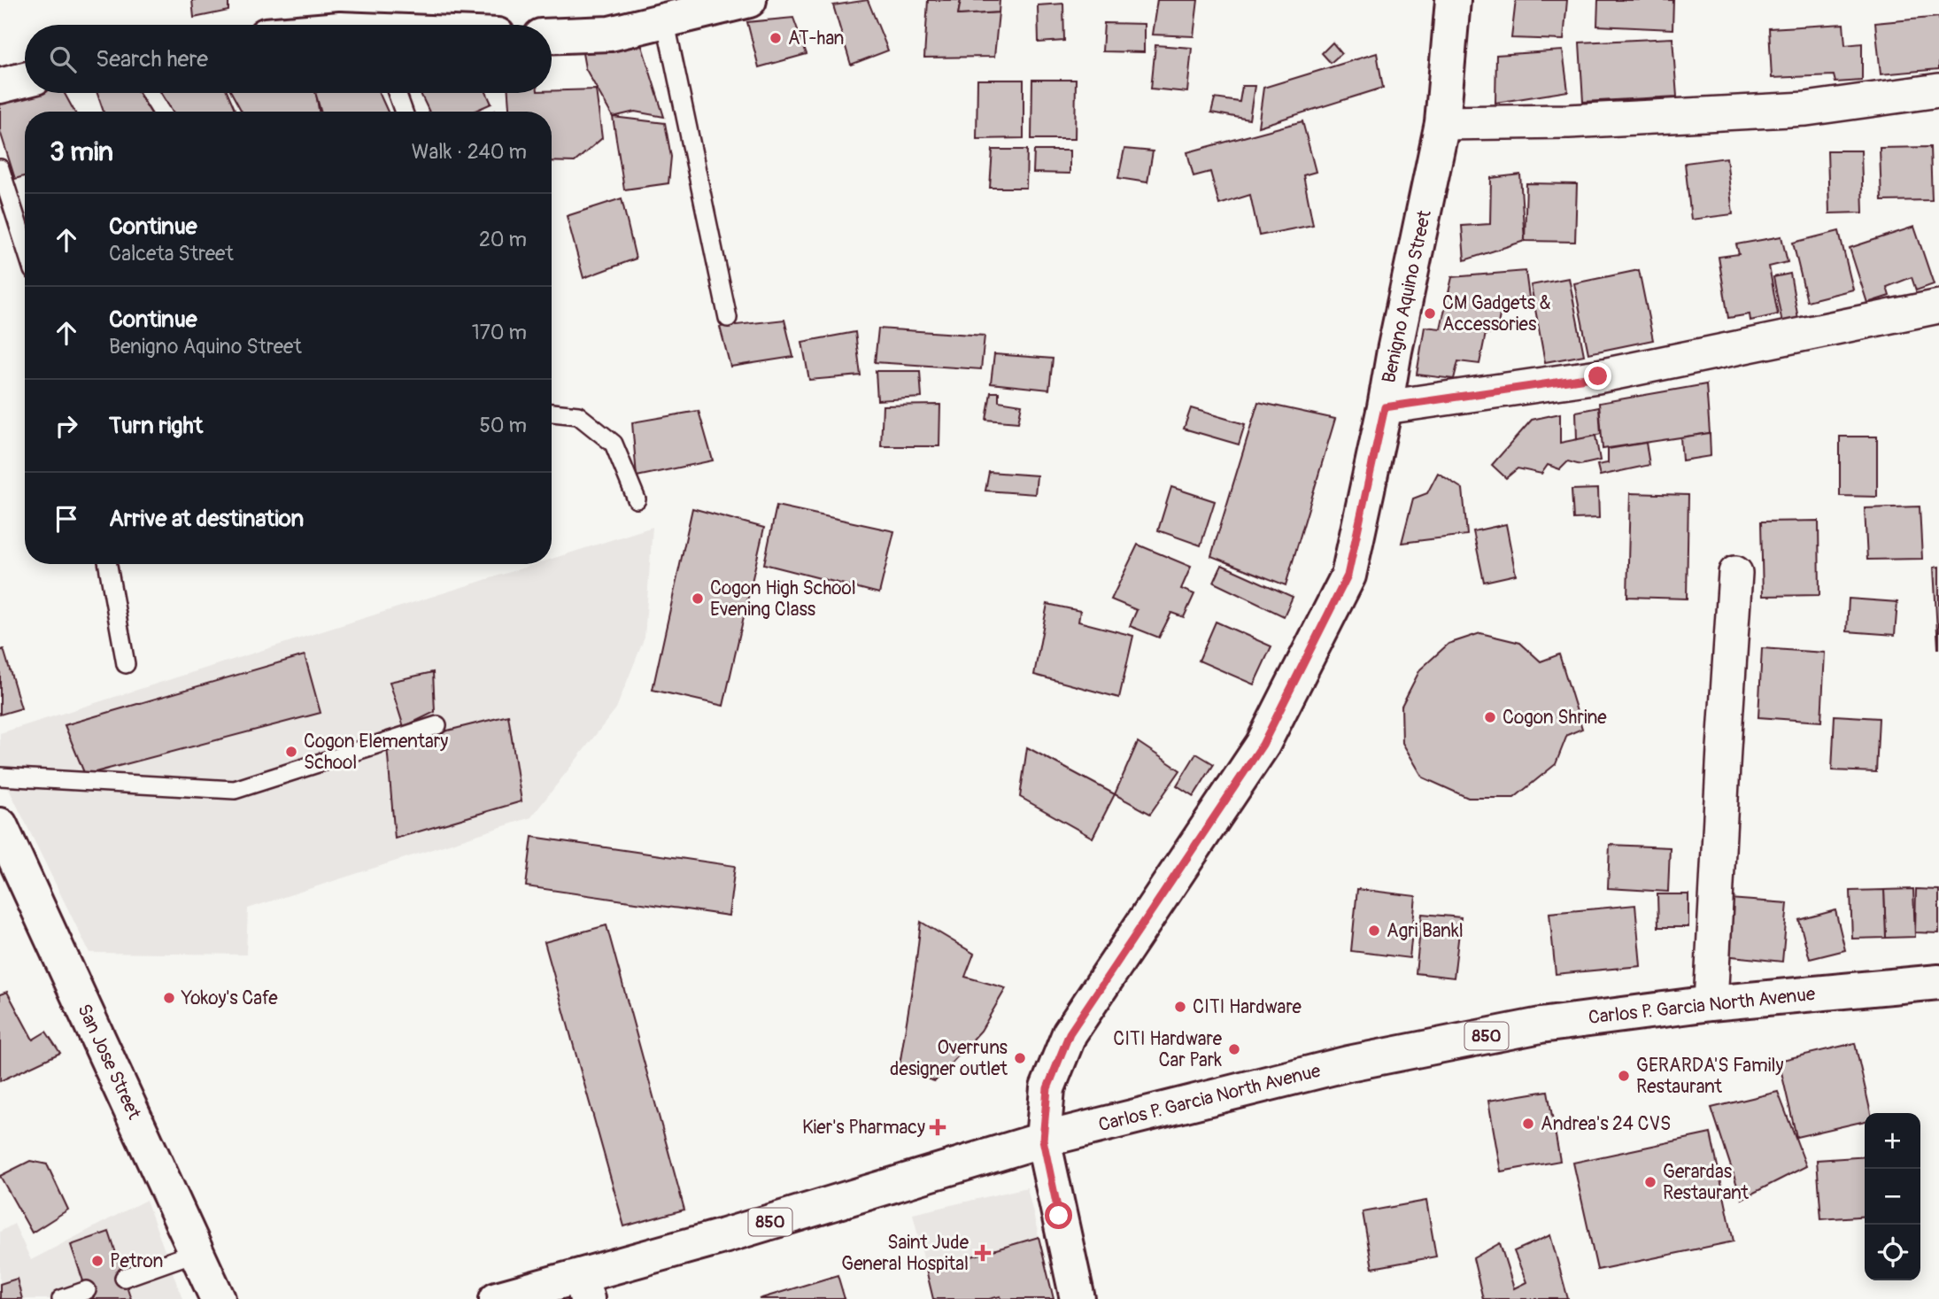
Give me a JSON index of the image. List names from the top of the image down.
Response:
{
  "streets": {
    "main road": [
      "Benigno Aquino Street",
      "Carlos P. Garcia North Avenue",
      "850",
      "San Jose Street"
    ]
  },
  "crossings": [
    ["Benigno Aquino Street", "Carlos P. Garcia North Avenue"]
  ],
  "places": {
    "other": [
      "AT-han",
      "CM Gadgets & Accessories",
      "Cogon High School Evening Class",
      "Cogon Shrine",
      "Cogon Elementary School",
      "Agri Bankl",
      "Yokoy's Cafe",
      "CITI Hardware",
      "CITI Hardware Car Park",
      "Overruns designer outlet",
      "GERARDA'S Family Restaurant",
      "Andrea's 24 CVS",
      "Gerardas Restaurant",
      "Petron"
    ],
    "health": ["Kier's Pharmacy", "Saint Jude General Hospital"]
  },
  "page": {
    "search": "Search here",
    "heading": ["3 min", "Walk · 240 m"],
    "list": [
      ["Continue", "Calceta Street", "20 m"],
      ["Continue", "Benigno Aquino Street", "170 m"],
      ["Turn right", "50 m"],
      "Arrive at destination"
    ],
    "map_buttons": ["+", "−"]
  }
}
